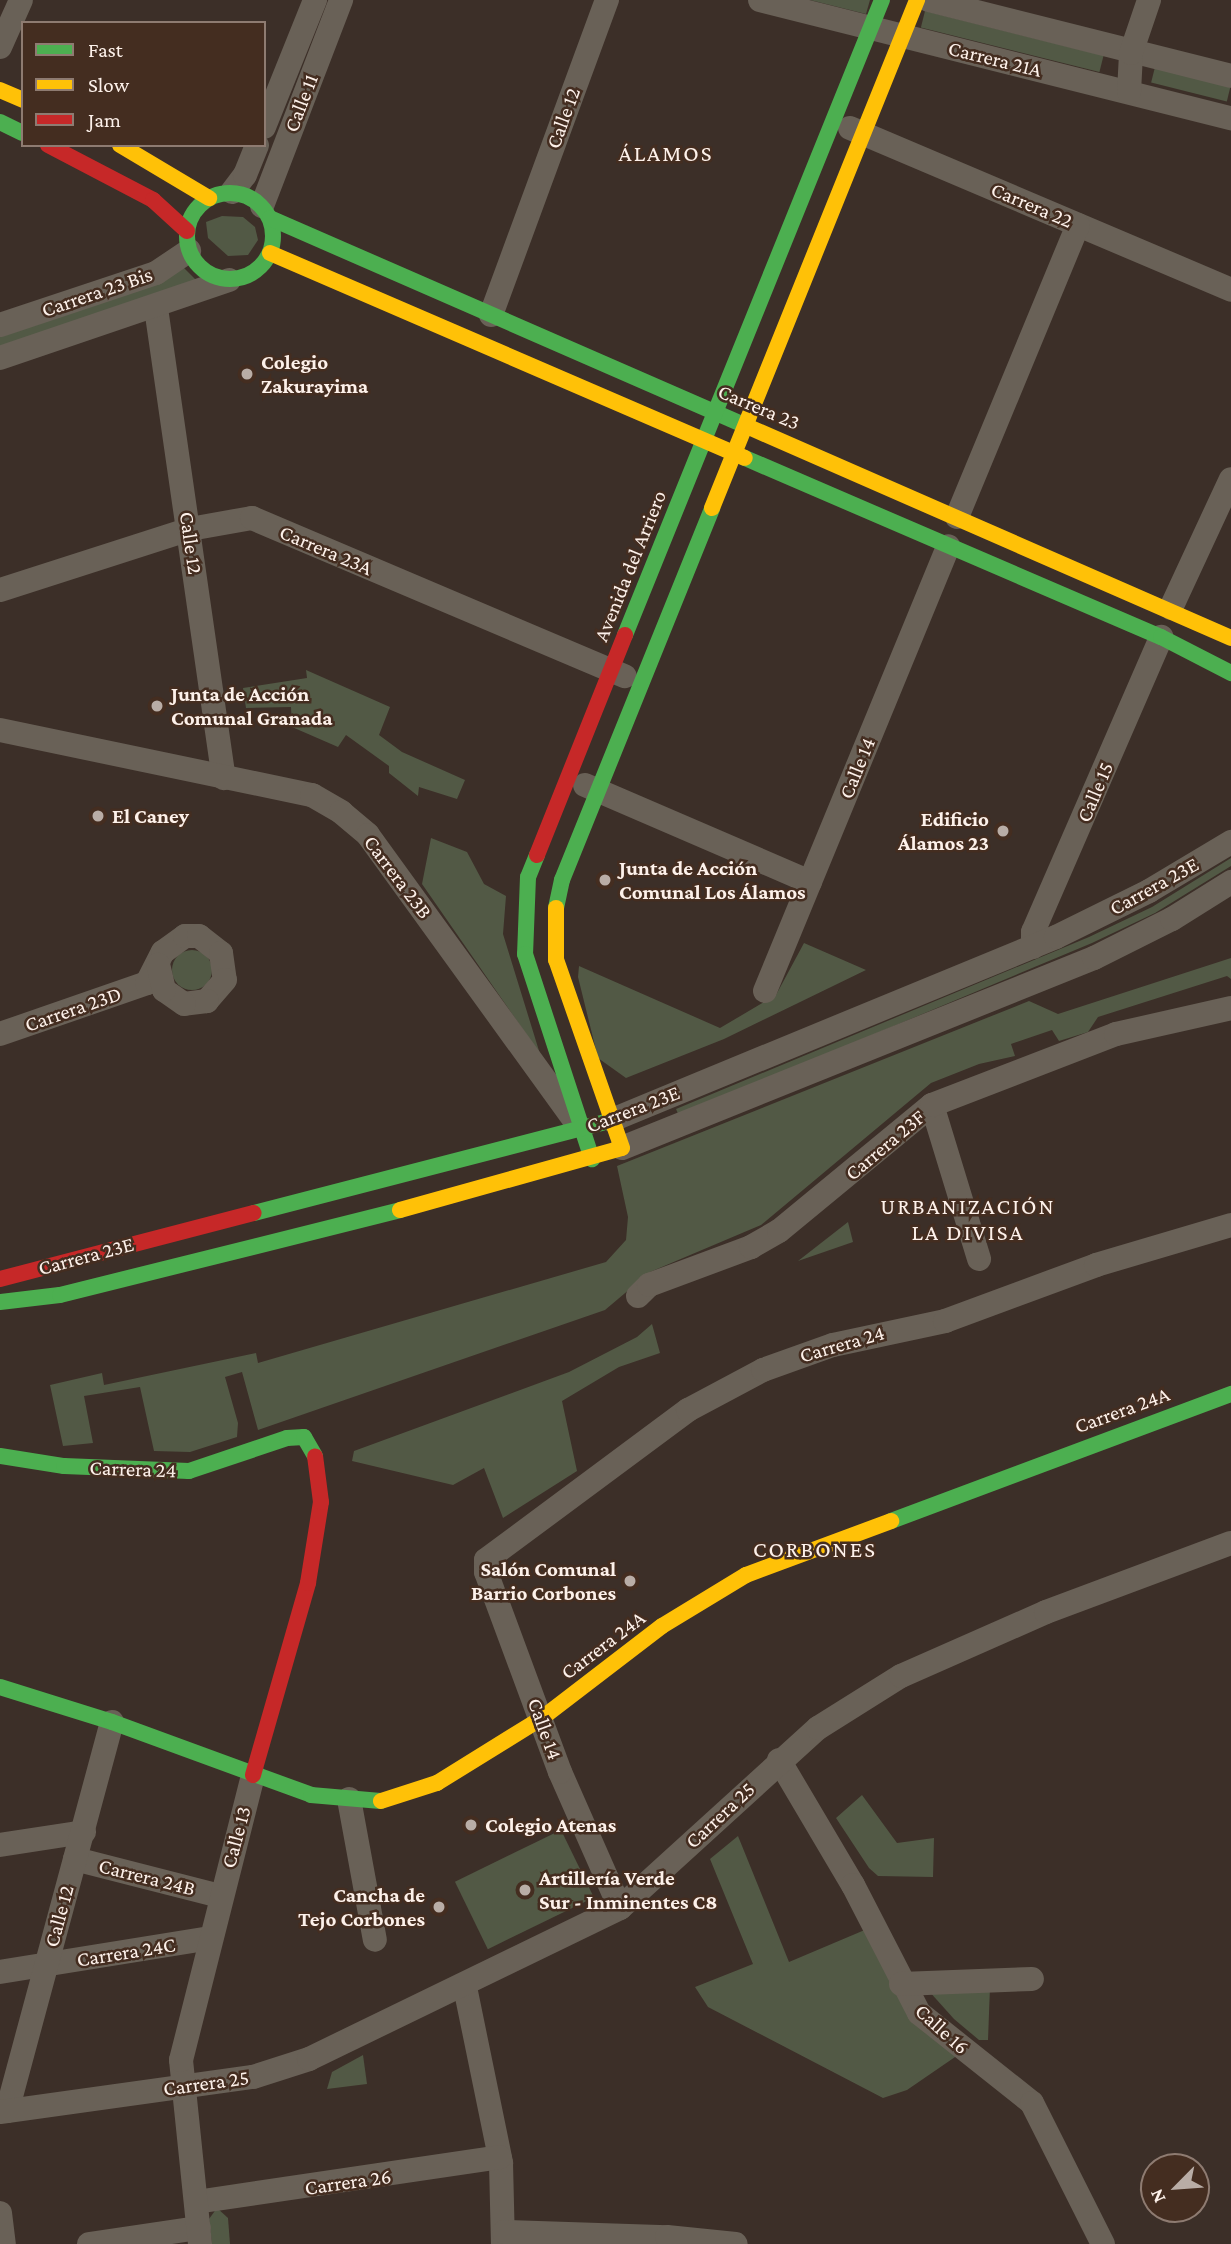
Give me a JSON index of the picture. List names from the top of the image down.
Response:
{
  "streets": {
    "street": [
      "Carrera 21A",
      "Calle 11",
      "Calle 12",
      "Carrera 22",
      "Carrera 23 Bis",
      "Carrera 23",
      "Carrera 23A",
      "Avenida del Arriero",
      "Calle 14",
      "Calle 15",
      "Carrera 23B",
      "Carrera 23E",
      "Carrera 23D",
      "Carrera 23F",
      "Carrera 24",
      "Carrera 24A",
      "Carrera 25",
      "Calle 13",
      "Carrera 24B",
      "Carrera 24C",
      "Calle 16",
      "Carrera 26"
    ]
  },
  "crossings": [
    ["Carrera 21A", "Avenida del Arriero"],
    ["Calle 11", "Carrera 23 Bis"],
    ["Calle 11", "Carrera 23"],
    ["Calle 12", "Carrera 23"],
    ["Calle 12", "Carrera 23A"],
    ["Calle 12", "Carrera 23B"],
    ["Calle 12", "Carrera 24A"],
    ["Calle 12", "Carrera 25"],
    ["Calle 12", "Carrera 24B"],
    ["Calle 12", "Carrera 24C"],
    ["Carrera 22", "Avenida del Arriero"],
    ["Carrera 23 Bis", "Carrera 23"],
    ["Carrera 23", "Avenida del Arriero"],
    ["Carrera 23A", "Avenida del Arriero"],
    ["Avenida del Arriero", "Carrera 23B"],
    ["Avenida del Arriero", "Carrera 23E"],
    ["Calle 14", "Carrera 24"],
    ["Calle 14", "Carrera 24A"],
    ["Calle 14", "Carrera 25"],
    ["Calle 15", "Carrera 23E"],
    ["Carrera 23B", "Carrera 23E"],
    ["Carrera 24", "Calle 13"],
    ["Carrera 24A", "Calle 13"],
    ["Carrera 25", "Calle 13"],
    ["Carrera 25", "Calle 16"],
    ["Calle 13", "Carrera 24B"],
    ["Calle 13", "Carrera 24C"],
    ["Calle 13", "Carrera 26"]
  ],
  "districts": ["ÁLAMOS", "URBANIZACIÓN LA DIVISA", "CORBONES"],
  "places": [
    "Colegio Zakurayima",
    "Junta de Acción Comunal Granada",
    "El Caney",
    "Edificio Álamos 23",
    "Junta de Acción Comunal Los Álamos",
    "Salón Comunal Barrio Corbones",
    "Colegio Atenas",
    "Artillería Verde Sur - Inminentes C8",
    "Cancha de Tejo Corbones"
  ],
  "legend": ["Fast", "Slow", "Jam"],
  "north": "bottom left"
}
